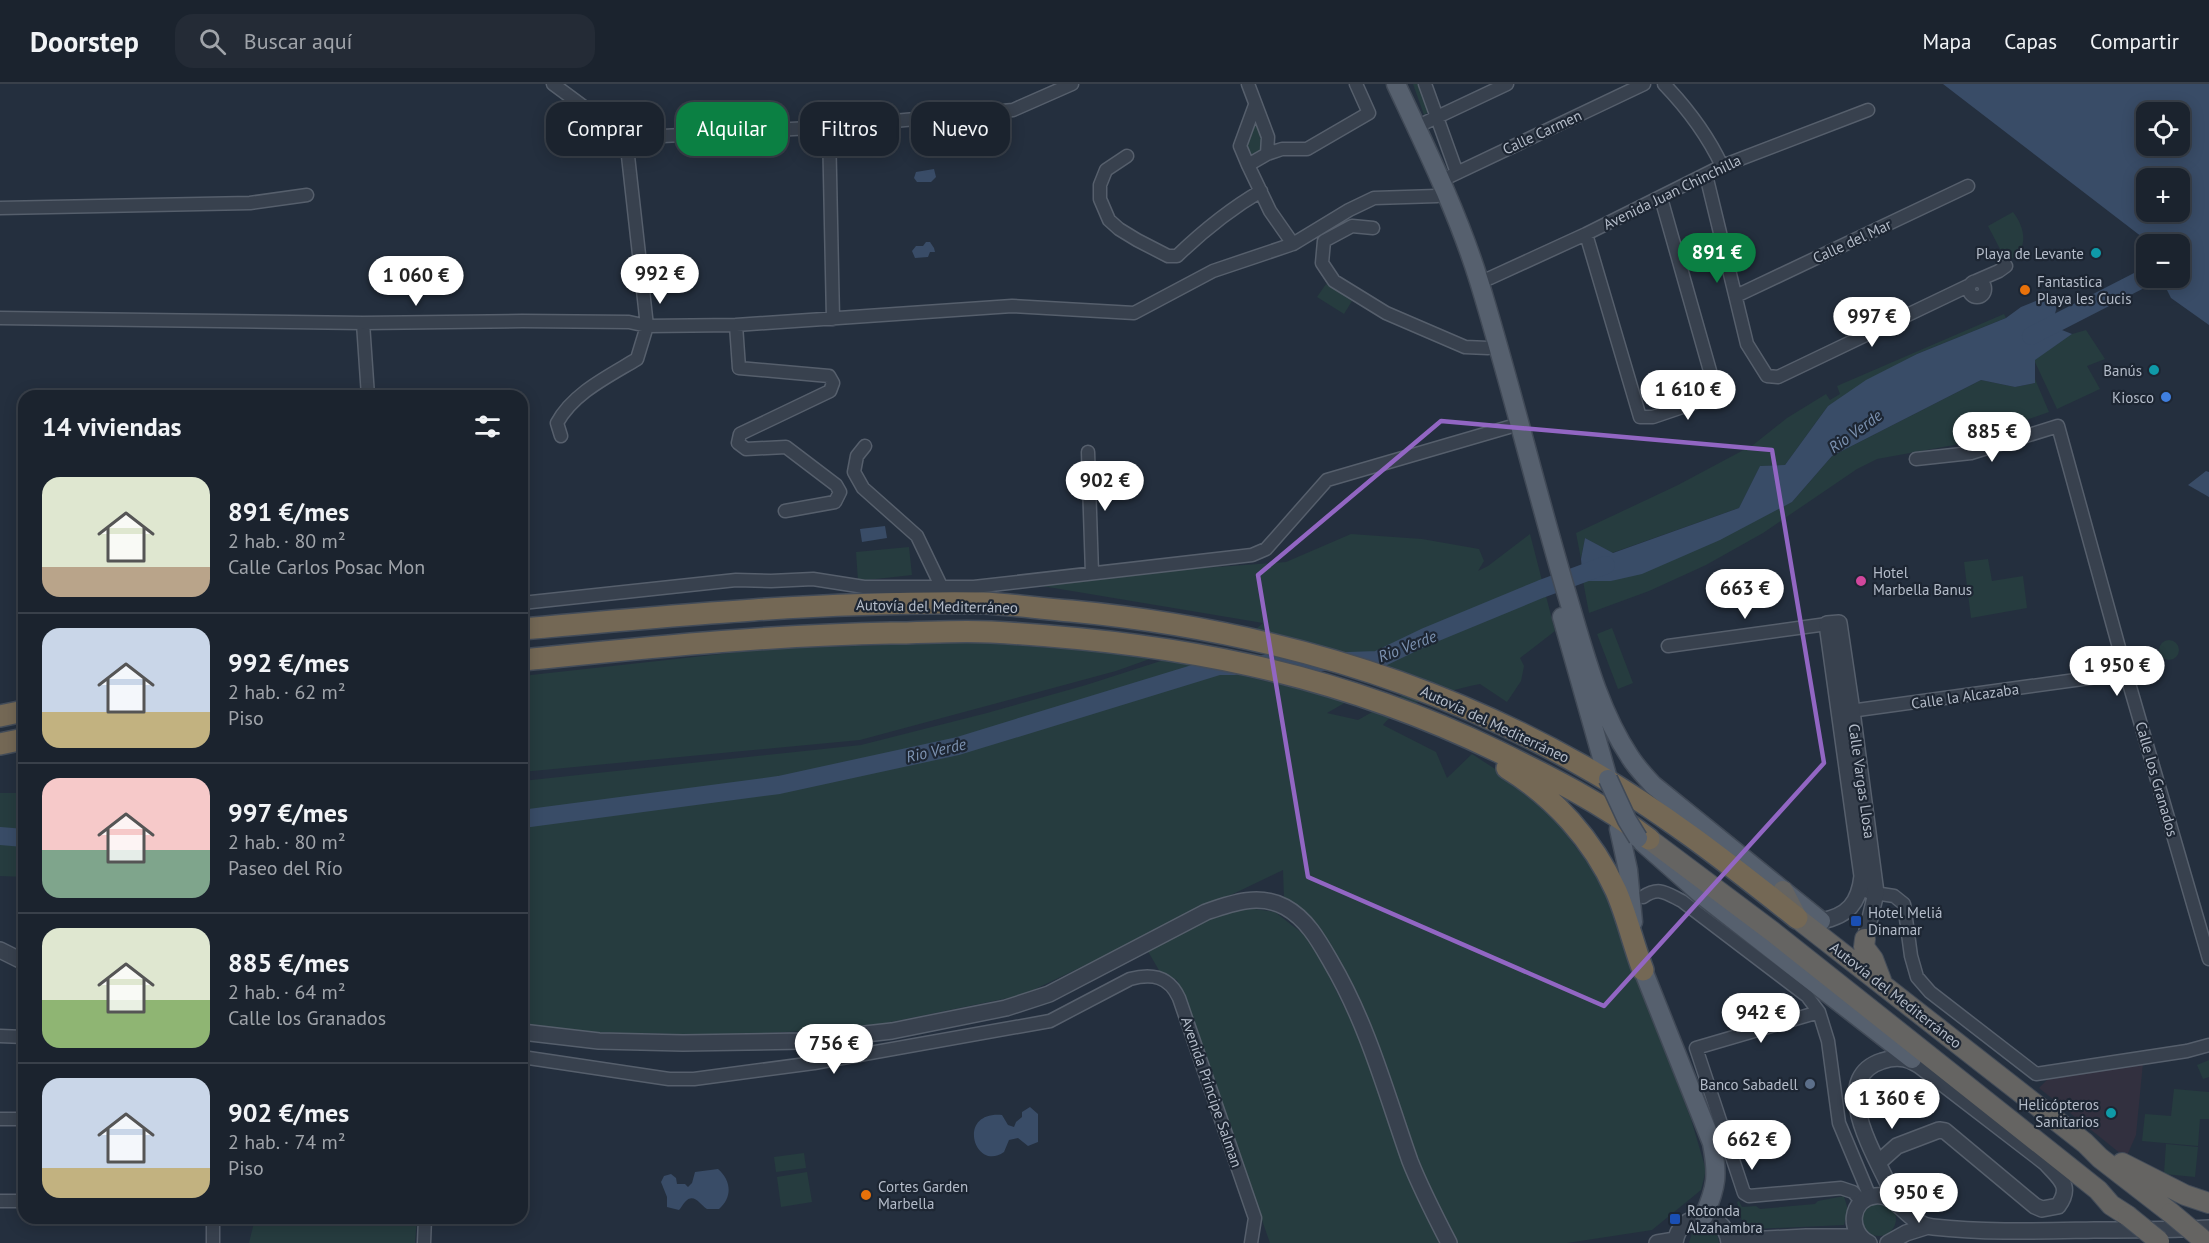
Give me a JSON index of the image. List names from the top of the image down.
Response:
{
  "streets": {
    "highway": ["Autovía del Mediterráneo"],
    "street": [
      "Calle Carmen",
      "Avenida Juan Chinchilla",
      "Calle del Mar",
      "Calle la Alcazaba",
      "Calle los Granados",
      "Calle Vargas Llosa",
      "Avenida Príncipe Salman"
    ]
  },
  "crossings": [
    ["Calle la Alcazaba", "Calle los Granados"],
    ["Calle la Alcazaba", "Calle Vargas Llosa"]
  ],
  "water": ["Rio Verde"],
  "places": {
    "other": [
      "Playa de Levante",
      "Fantastica Playa les Cucis",
      "Banús",
      "Kiosco",
      "Hotel Marbella Banus",
      "Banco Sabadell",
      "Helicópteros Sanitarios",
      "Cortes Garden Marbella"
    ],
    "transit": ["Hotel Meliá Dinamar", "Rotonda Alzahambra"]
  },
  "page": {
    "header": "Doorstep",
    "search": "Buscar aquí",
    "nav": ["Mapa", "Capas", "Compartir"],
    "map_buttons": ["+", "−"],
    "chip": [
      "Comprar",
      "Alquilar",
      "Filtros",
      "Nuevo"
    ],
    "price": [
      "891 €",
      "992 €",
      "1 060 €",
      "997 €",
      "1 610 €",
      "885 €",
      "902 €",
      "663 €",
      "1 950 €",
      "942 €",
      "756 €",
      "1 360 €",
      "662 €",
      "950 €"
    ],
    "heading": "14 viviendas",
    "list": [
      {
        "name": "891 €/mes",
        "note": "2 hab. · 80 m² · Calle Carlos Posac Mon"
      },
      {
        "name": "992 €/mes",
        "note": "2 hab. · 62 m² · Piso"
      },
      {
        "name": "997 €/mes",
        "note": "2 hab. · 80 m² · Paseo del Río"
      },
      {
        "name": "885 €/mes",
        "note": "2 hab. · 64 m² · Calle los Granados"
      },
      {
        "name": "902 €/mes",
        "note": "2 hab. · 74 m² · Piso"
      }
    ]
  }
}
